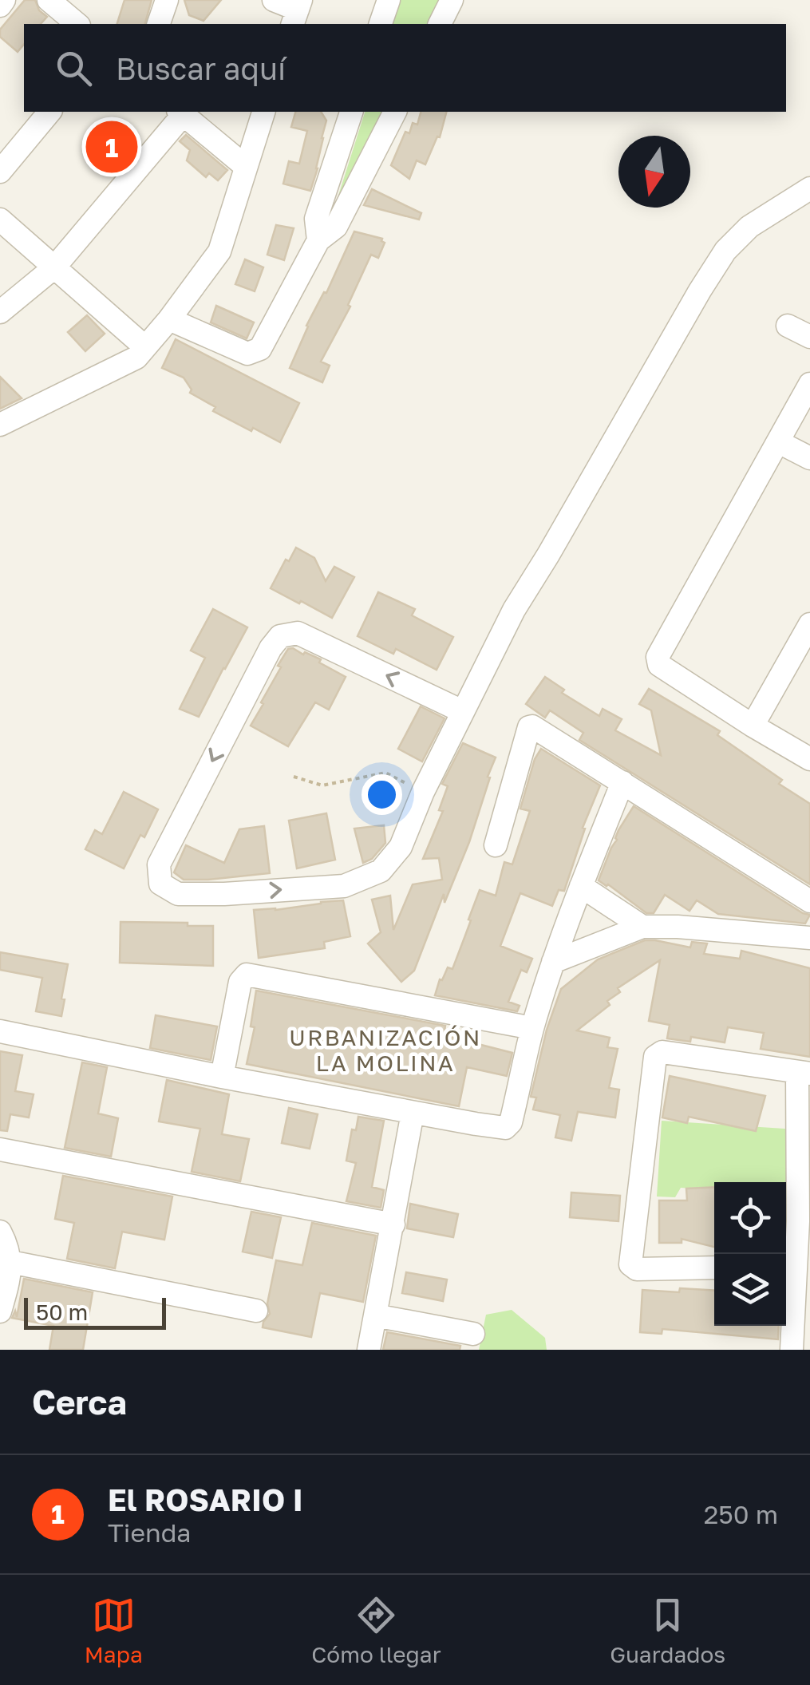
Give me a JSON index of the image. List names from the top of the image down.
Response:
{
  "districts": ["URBANIZACIÓN LA MOLINA"],
  "scale_bar": "50 m",
  "north": "bottom",
  "page": {
    "search": "Buscar aquí",
    "pins": "1",
    "scale": "50 m",
    "heading": "Cerca",
    "list": [
      {
        "mark": "1",
        "name": "El ROSARIO I",
        "note": "Tienda",
        "value": "250 m"
      }
    ],
    "nav": ["Mapa", "Cómo llegar", "Guardados"]
  }
}
